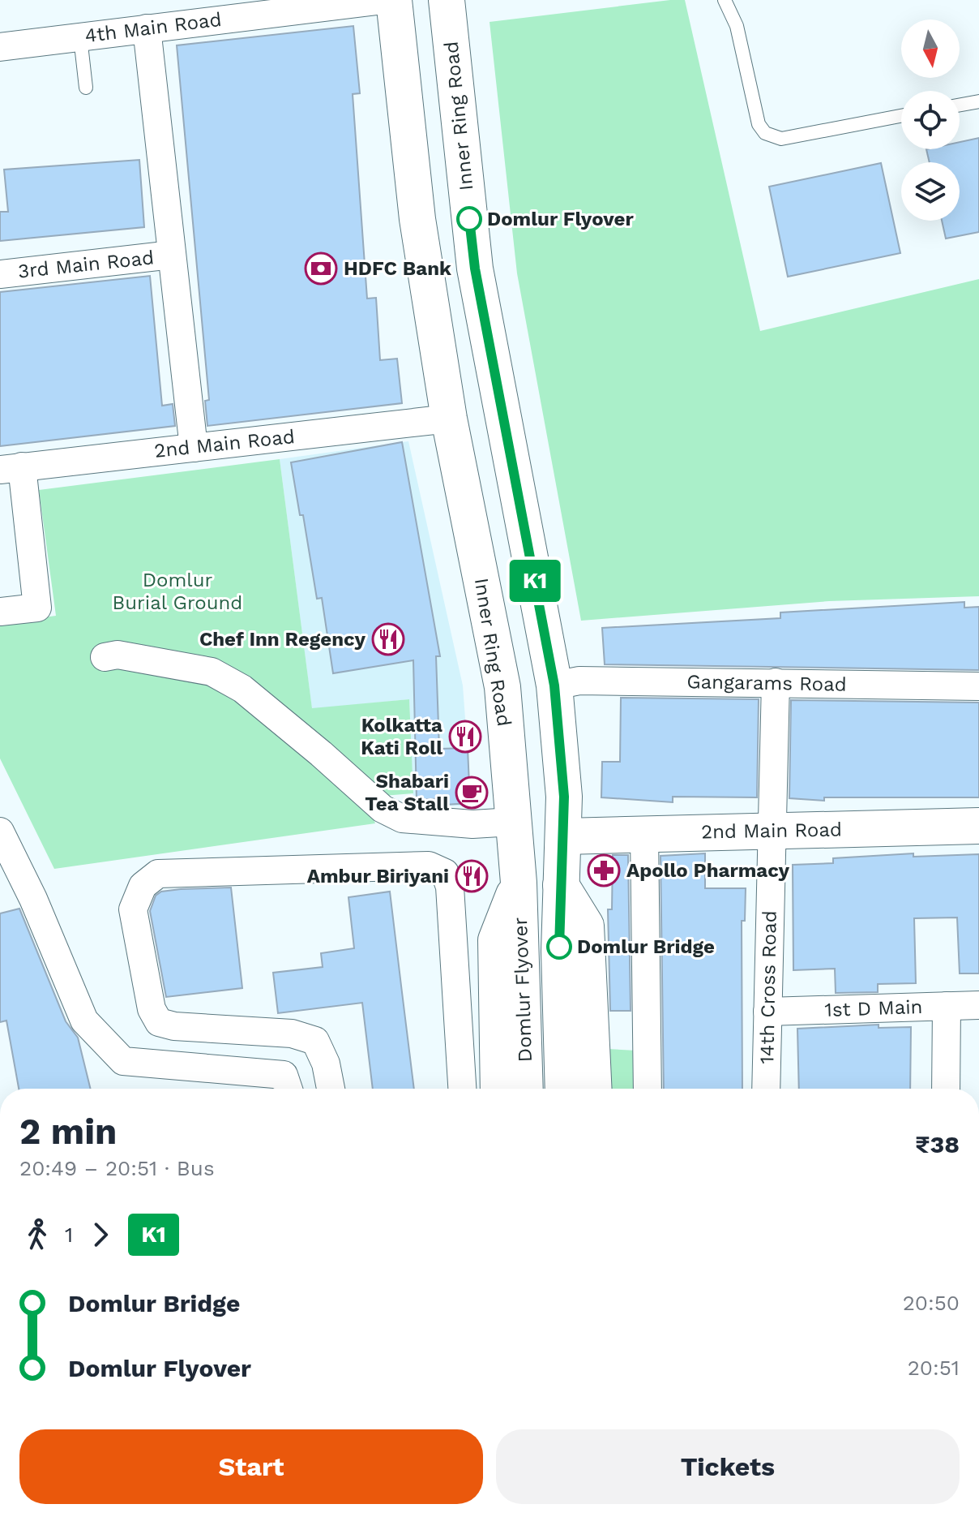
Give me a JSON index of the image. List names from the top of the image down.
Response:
{
  "streets": {
    "main road": ["Inner Ring Road", "2nd Main Road", "Domlur Flyover"],
    "street": [
      "4th Main Road",
      "3rd Main Road",
      "Gangarams Road",
      "14th Cross Road",
      "1st D Main"
    ]
  },
  "crossings": [
    ["Inner Ring Road", "2nd Main Road"],
    ["Inner Ring Road", "Gangarams Road"],
    ["Inner Ring Road", "Domlur Flyover"],
    ["2nd Main Road", "14th Cross Road"],
    ["Gangarams Road", "14th Cross Road"],
    ["14th Cross Road", "1st D Main"]
  ],
  "parks": ["Domlur Burial Ground"],
  "places": {
    "other": ["Domlur Flyover", "Domlur Bridge"],
    "bank": ["HDFC Bank"],
    "restaurant": ["Chef Inn Regency", "Kolkatta Kati Roll", "Ambur Biriyani"],
    "cafe": ["Shabari Tea Stall"],
    "pharmacy": ["Apollo Pharmacy"]
  },
  "lines": ["bus line K1"],
  "north": "bottom",
  "page": {
    "on_map": "K1",
    "heading": ["2 min", "20:49 – 20:51 · Bus", "₹38"],
    "legs": ["1", "K1"],
    "list": [
      {
        "name": "Domlur Bridge",
        "value": "20:50"
      },
      {
        "name": "Domlur Flyover",
        "value": "20:51"
      }
    ],
    "buttons": ["Start", "Tickets"]
  }
}
